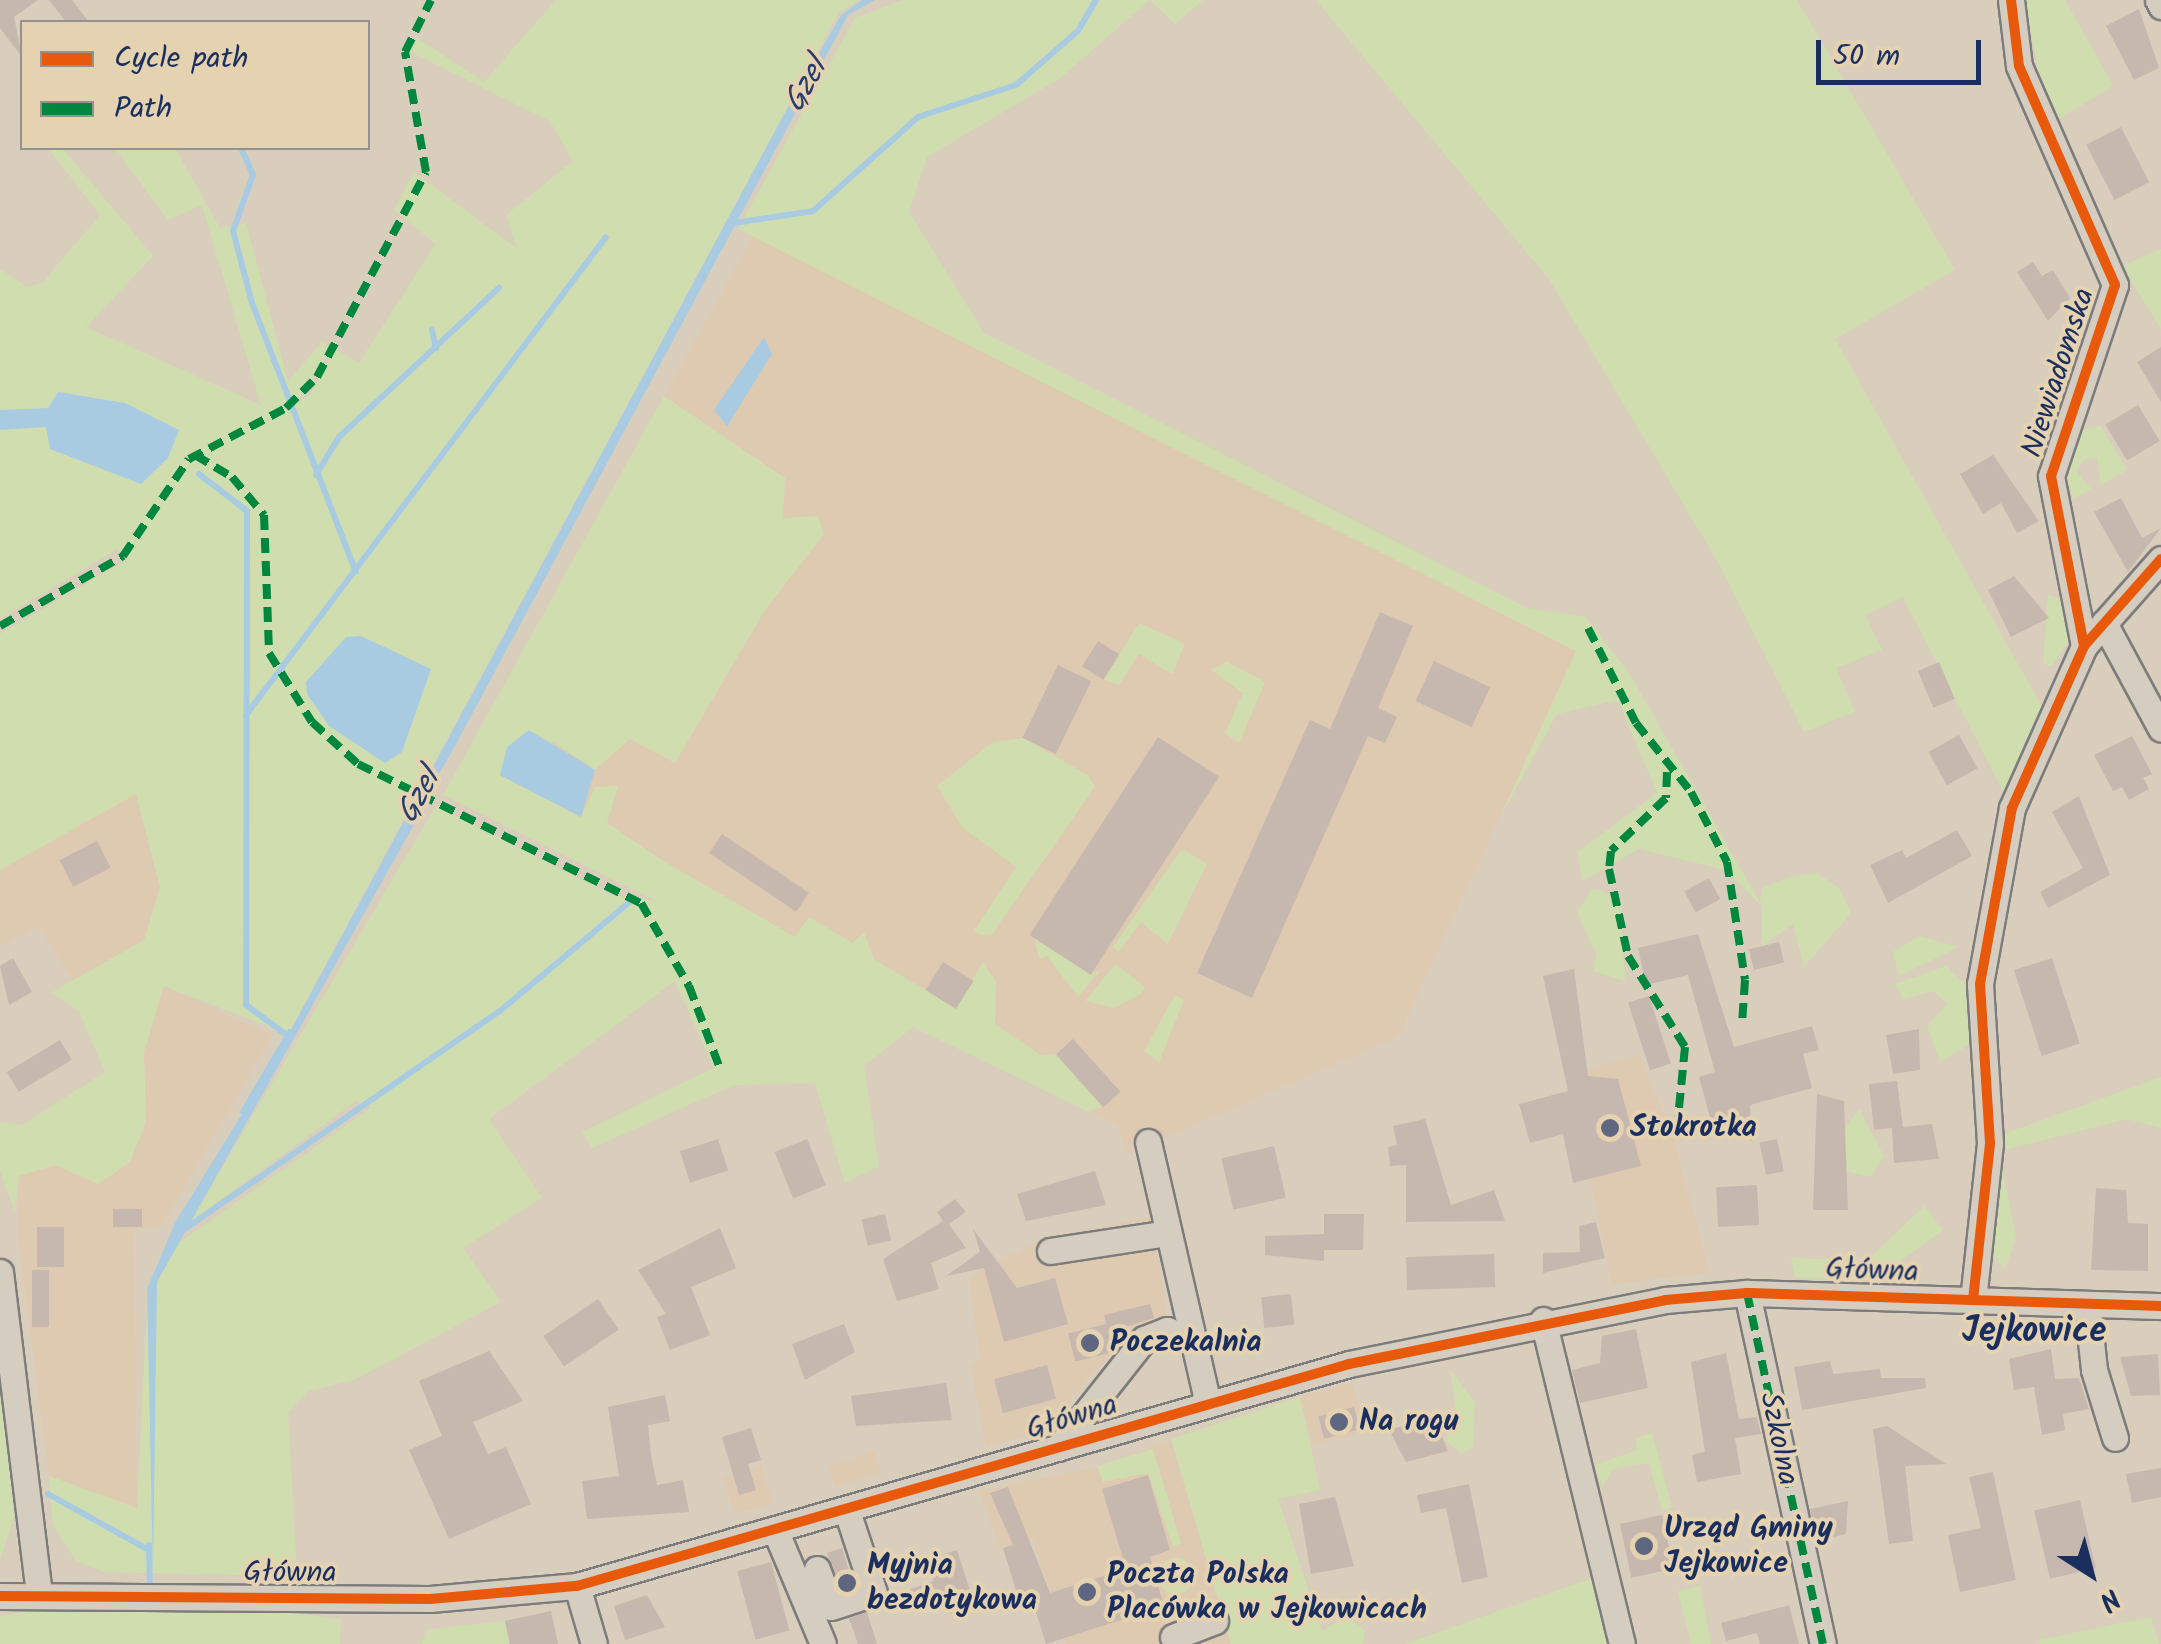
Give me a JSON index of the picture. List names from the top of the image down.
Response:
{
  "streets": {
    "street": ["Niewiadomska", "Główna", "Szkolna"]
  },
  "crossings": [
    ["Główna", "Szkolna"]
  ],
  "districts": ["Jejkowice"],
  "water": ["Gzel"],
  "places": [
    "Stokrotka",
    "Poczekalnia",
    "Na rogu",
    "Urząd Gminy Jejkowice",
    "Myjnia bezdotykowa",
    "Poczta Polska Placówka w Jejkowicach"
  ],
  "legend": ["Cycle path", "Path"],
  "scale_bar": "50 m",
  "north": "bottom right"
}
